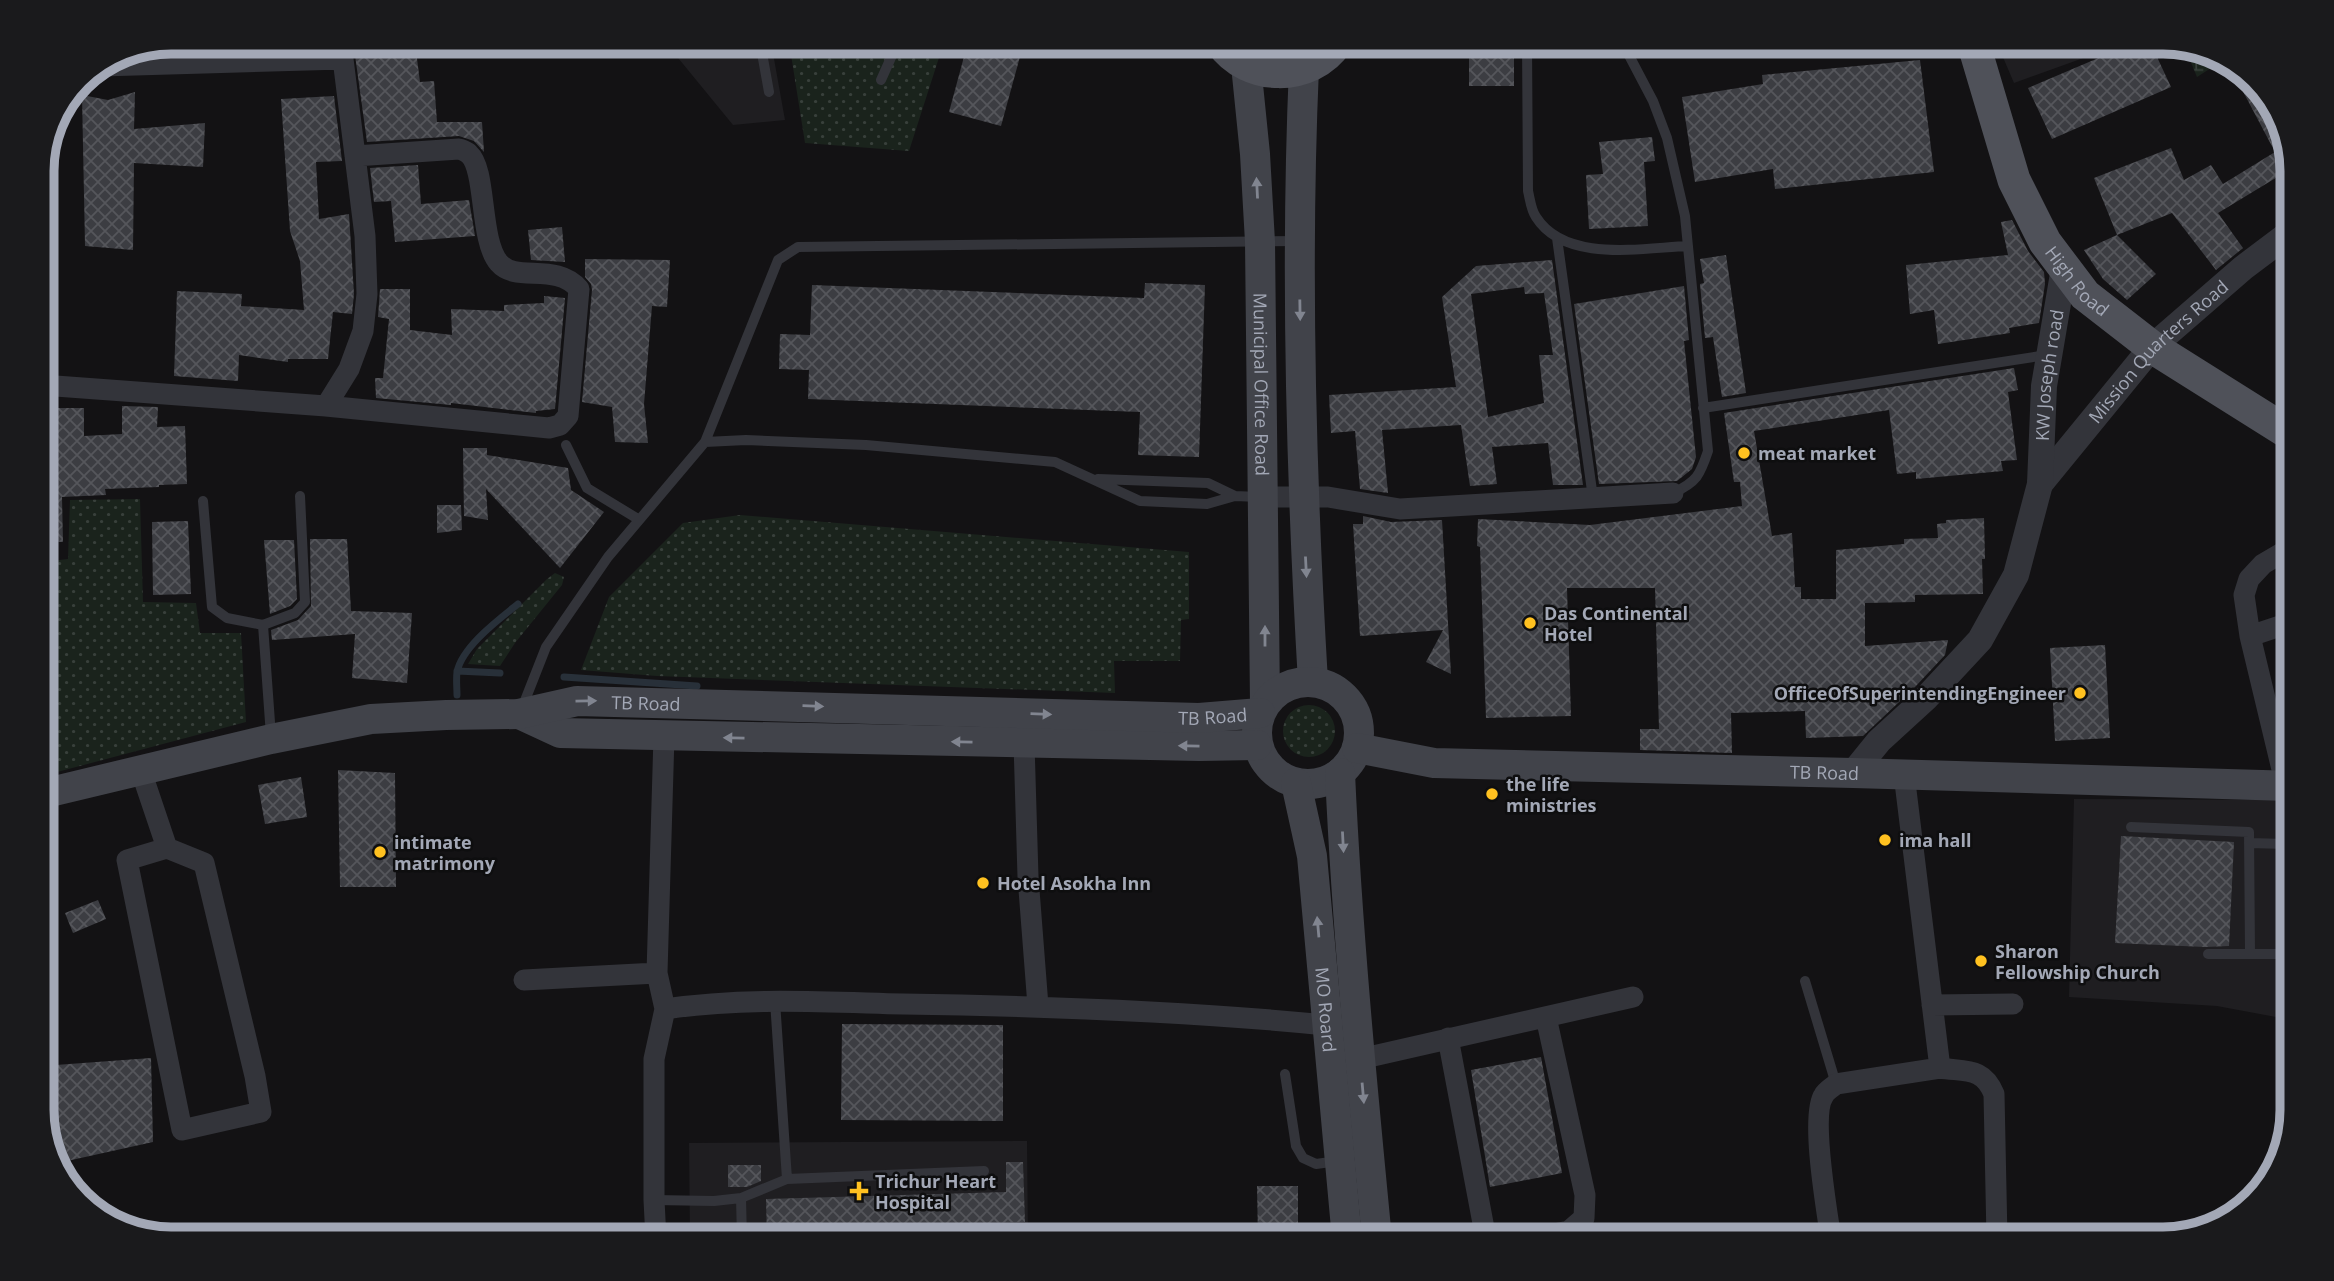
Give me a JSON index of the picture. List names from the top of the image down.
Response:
{
  "streets": {
    "main road": [
      "High Road",
      "Municipal Office Road",
      "TB Road",
      "MO Roard"
    ],
    "street": ["Mission Quarters Road", "KW Joseph road"]
  },
  "crossings": [
    ["High Road", "Mission Quarters Road"],
    ["High Road", "KW Joseph road"],
    ["Mission Quarters Road", "KW Joseph road"],
    ["Municipal Office Road", "TB Road"],
    ["Municipal Office Road", "MO Roard"],
    ["TB Road", "MO Roard"]
  ],
  "places": {
    "other": [
      "meat market",
      "Das Continental Hotel",
      "OfficeOfSuperintendingEngineer",
      "the life ministries",
      "ima hall",
      "intimate matrimony",
      "Hotel Asokha Inn",
      "Sharon Fellowship Church"
    ],
    "health": ["Trichur Heart Hospital"]
  }
}
